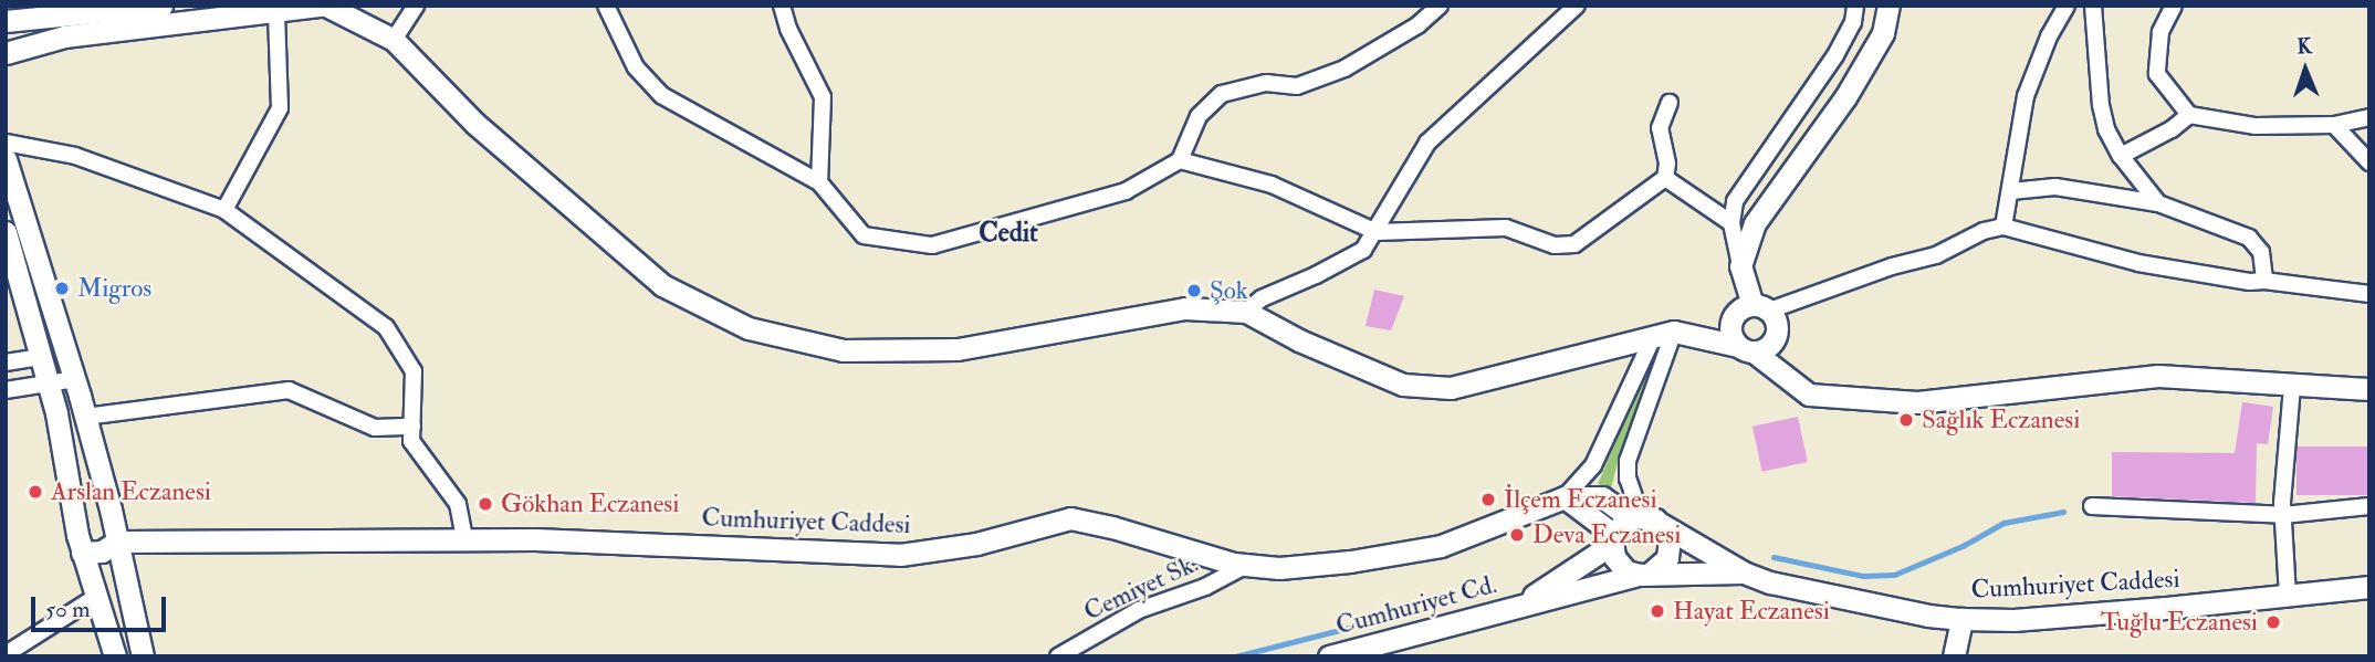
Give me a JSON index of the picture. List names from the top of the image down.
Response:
{
  "streets": {
    "main road": ["Cumhuriyet Caddesi", "Cumhuriyet Cd."],
    "street": ["Cemiyet Sk."]
  },
  "crossings": [
    ["Cumhuriyet Caddesi", "Cemiyet Sk."],
    ["Cumhuriyet Caddesi", "Cumhuriyet Cd."]
  ],
  "districts": ["Cedit"],
  "places": [
    "Migros",
    "Şok",
    "Sağlık Eczanesi",
    "Arslan Eczanesi",
    "İlçem Eczanesi",
    "Gökhan Eczanesi",
    "Deva Eczanesi",
    "Hayat Eczanesi",
    "Tuğlu Eczanesi"
  ],
  "scale_bar": "50 m",
  "north": "top"
}
